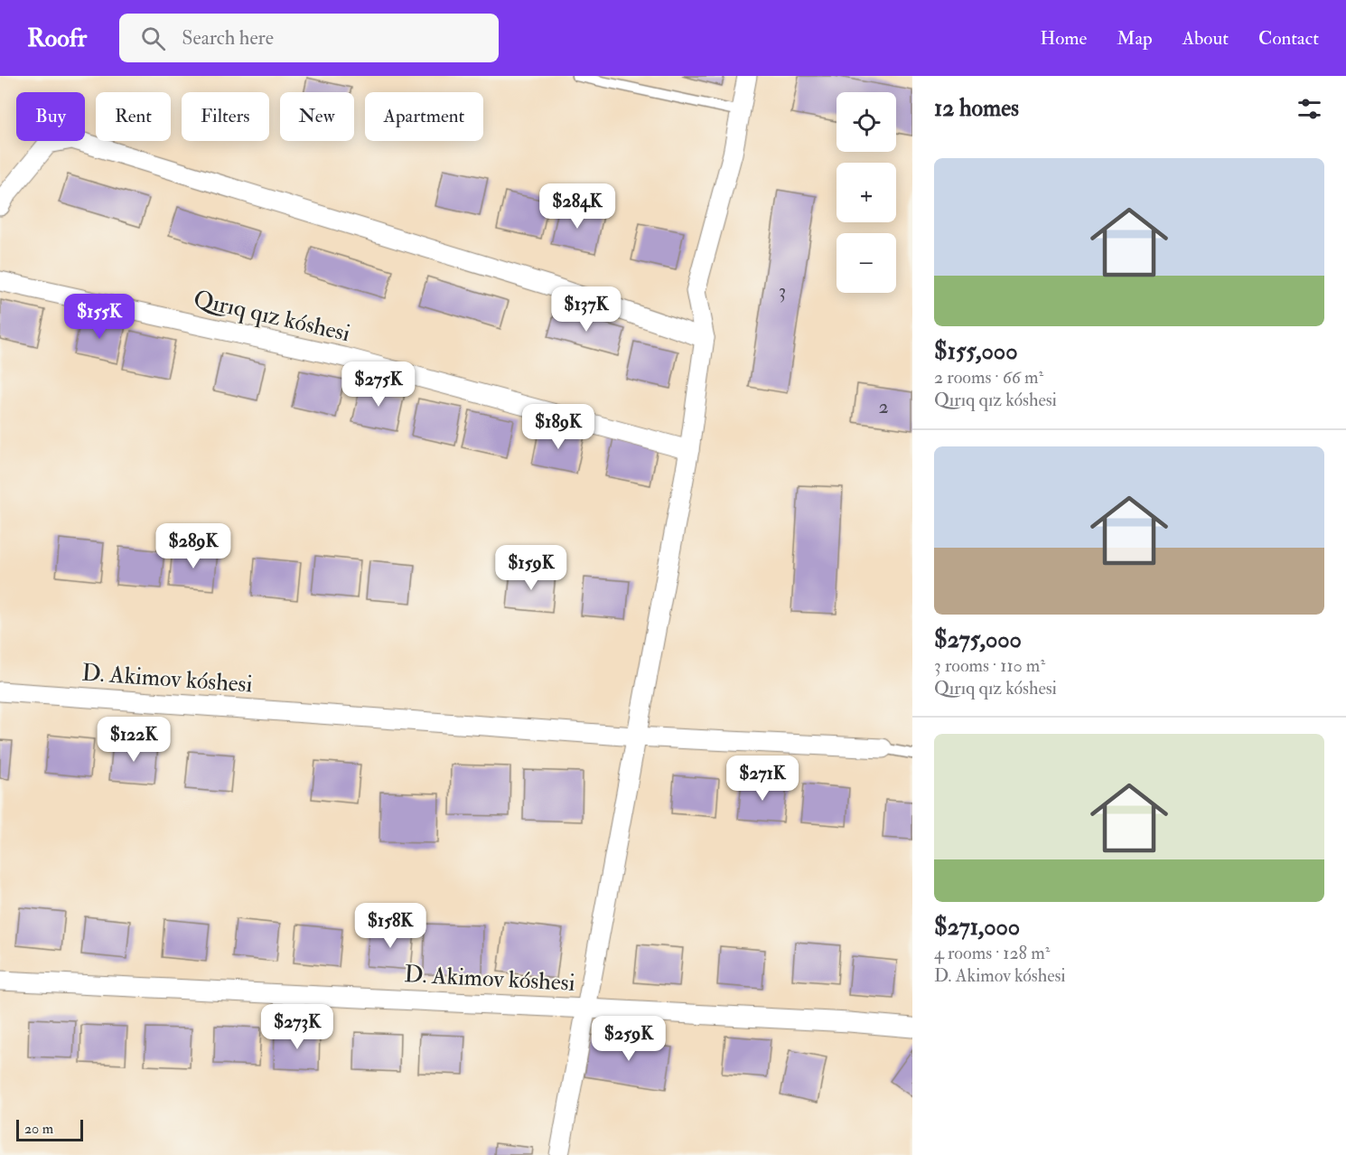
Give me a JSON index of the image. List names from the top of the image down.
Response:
{
  "streets": {
    "street": ["Qırıq qız kóshesi", "D. Akimov kóshesi"]
  },
  "house_numbers": ["3", "2"],
  "scale_bar": "20 m",
  "page": {
    "header": "Roofr",
    "search": "Search here",
    "nav": [
      "Home",
      "Map",
      "About",
      "Contact"
    ],
    "heading": "12 homes",
    "map_buttons": ["+", "−"],
    "chip": [
      "Buy",
      "Rent",
      "Filters",
      "New",
      "Apartment"
    ],
    "list": [
      {
        "name": "$155,000",
        "note": "2 rooms · 66 m² · Qırıq qız kóshesi"
      },
      {
        "name": "$275,000",
        "note": "3 rooms · 110 m² · Qırıq qız kóshesi"
      },
      {
        "name": "$271,000",
        "note": "4 rooms · 128 m² · D. Akimov kóshesi"
      }
    ],
    "price": [
      "$284K",
      "$137K",
      "$155K",
      "$275K",
      "$189K",
      "$289K",
      "$159K",
      "$122K",
      "$271K",
      "$158K",
      "$273K",
      "$259K"
    ],
    "scale": "20 m"
  }
}
